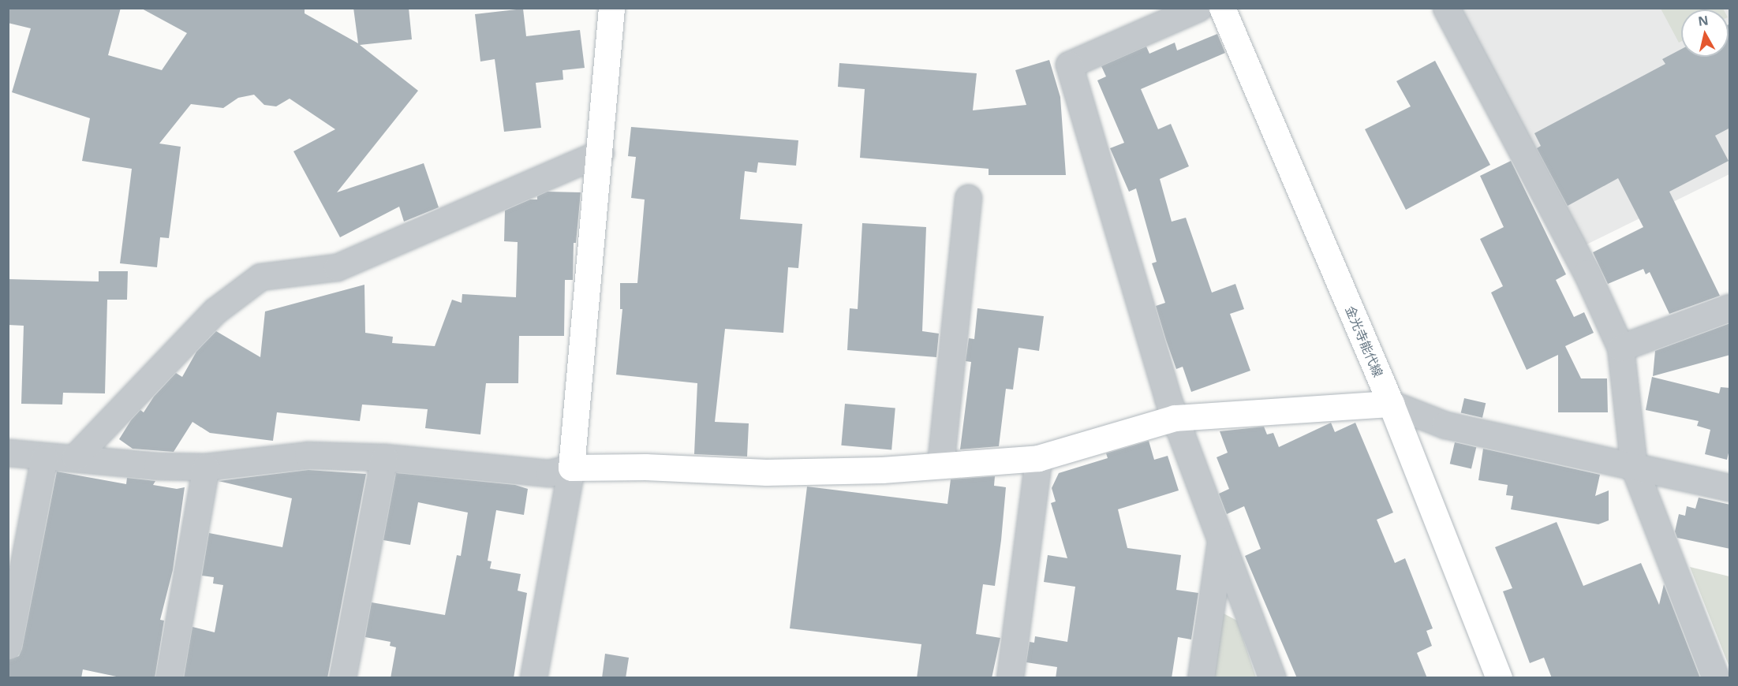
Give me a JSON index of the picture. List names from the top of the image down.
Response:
{
  "streets": {
    "street": ["金光寺能代線"]
  },
  "north": "top"
}
